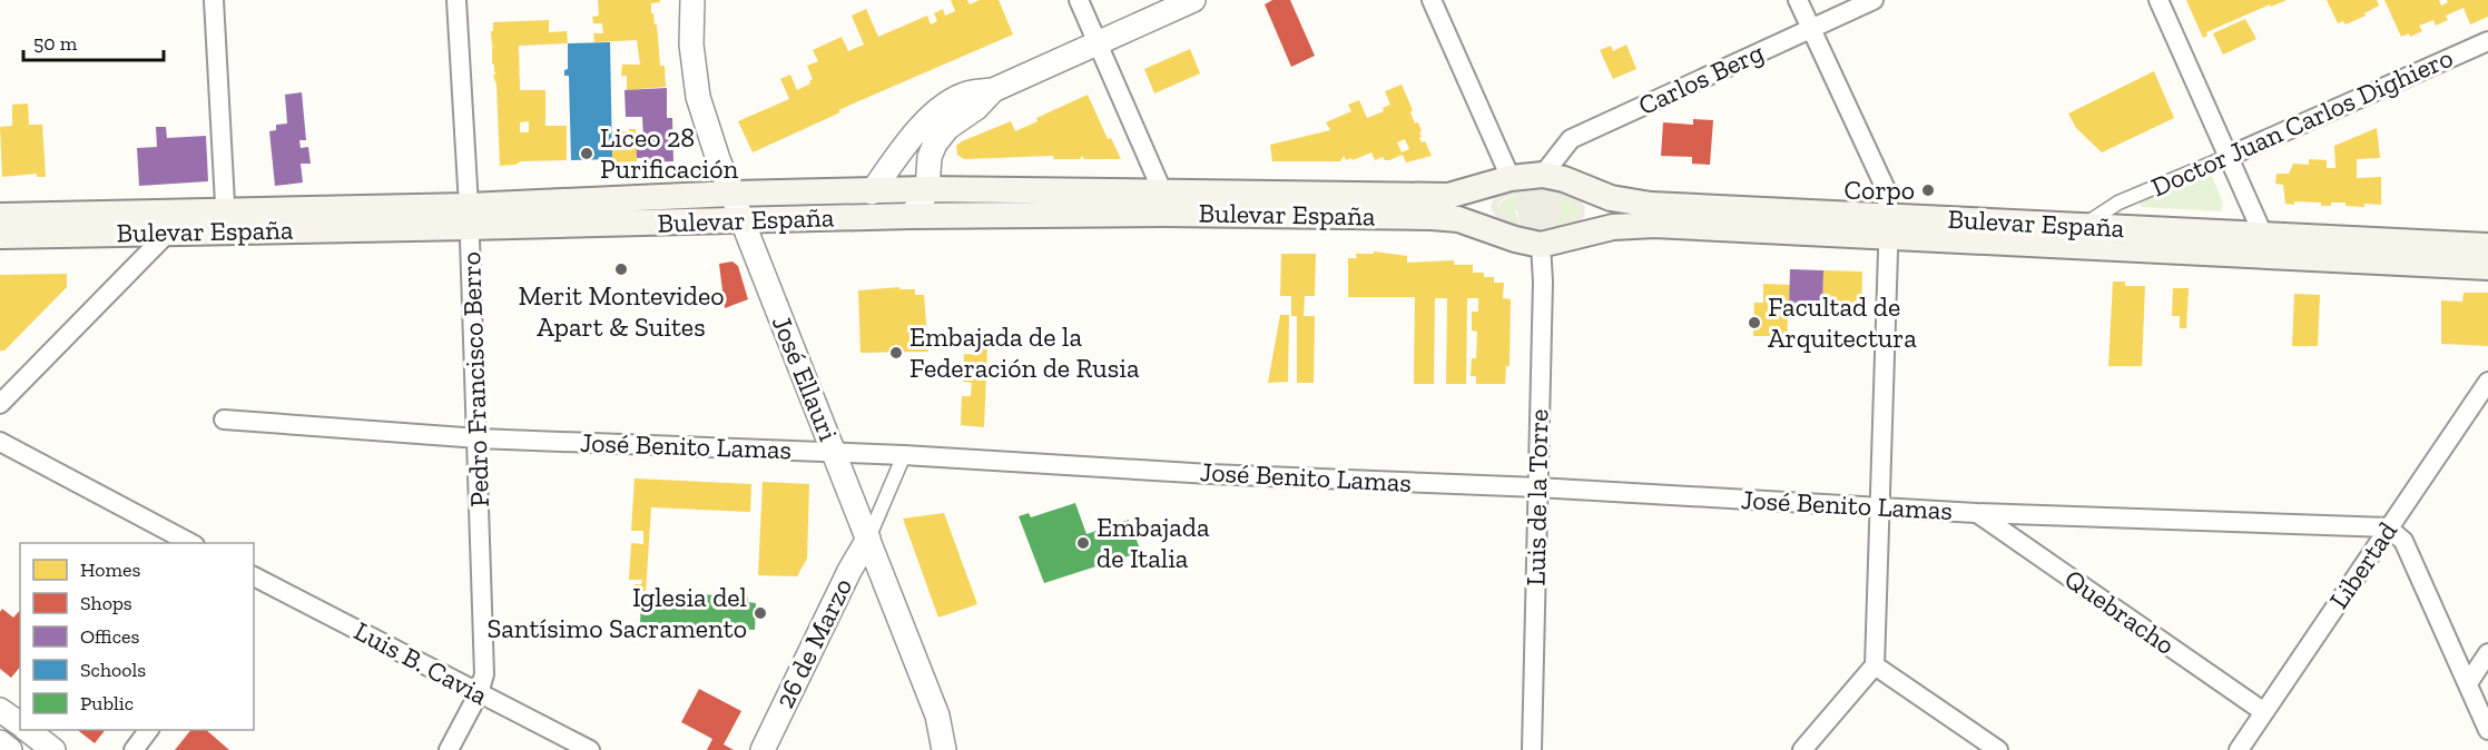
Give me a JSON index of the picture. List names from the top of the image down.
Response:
{
  "streets": {
    "main road": ["Bulevar España"],
    "street": [
      "Carlos Berg",
      "Doctor Juan Carlos Dighiero",
      "José Ellauri",
      "Pedro Francisco Berro",
      "José Benito Lamas",
      "Luis de la Torre",
      "Libertad",
      "Quebracho",
      "26 de Marzo",
      "Luis B. Cavia"
    ]
  },
  "crossings": [
    ["Carlos Berg", "Bulevar España"],
    ["Carlos Berg", "Luis de la Torre"],
    ["Doctor Juan Carlos Dighiero", "Bulevar España"],
    ["Bulevar España", "José Ellauri"],
    ["Bulevar España", "Pedro Francisco Berro"],
    ["Bulevar España", "Luis de la Torre"],
    ["José Ellauri", "José Benito Lamas"],
    ["José Ellauri", "26 de Marzo"],
    ["Pedro Francisco Berro", "José Benito Lamas"],
    ["Pedro Francisco Berro", "Luis B. Cavia"],
    ["José Benito Lamas", "Luis de la Torre"],
    ["José Benito Lamas", "Libertad"],
    ["José Benito Lamas", "Quebracho"],
    ["Libertad", "Quebracho"]
  ],
  "places": [
    "Liceo 28 Purificación",
    "Corpo",
    "Merit Montevideo Apart & Suites",
    "Facultad de Arquitectura",
    "Embajada de la Federación de Rusia",
    "Embajada de Italia",
    "Iglesia del Santísimo Sacramento"
  ],
  "legend": [
    "Homes",
    "Shops",
    "Offices",
    "Schools",
    "Public"
  ],
  "scale_bar": "50 m"
}
